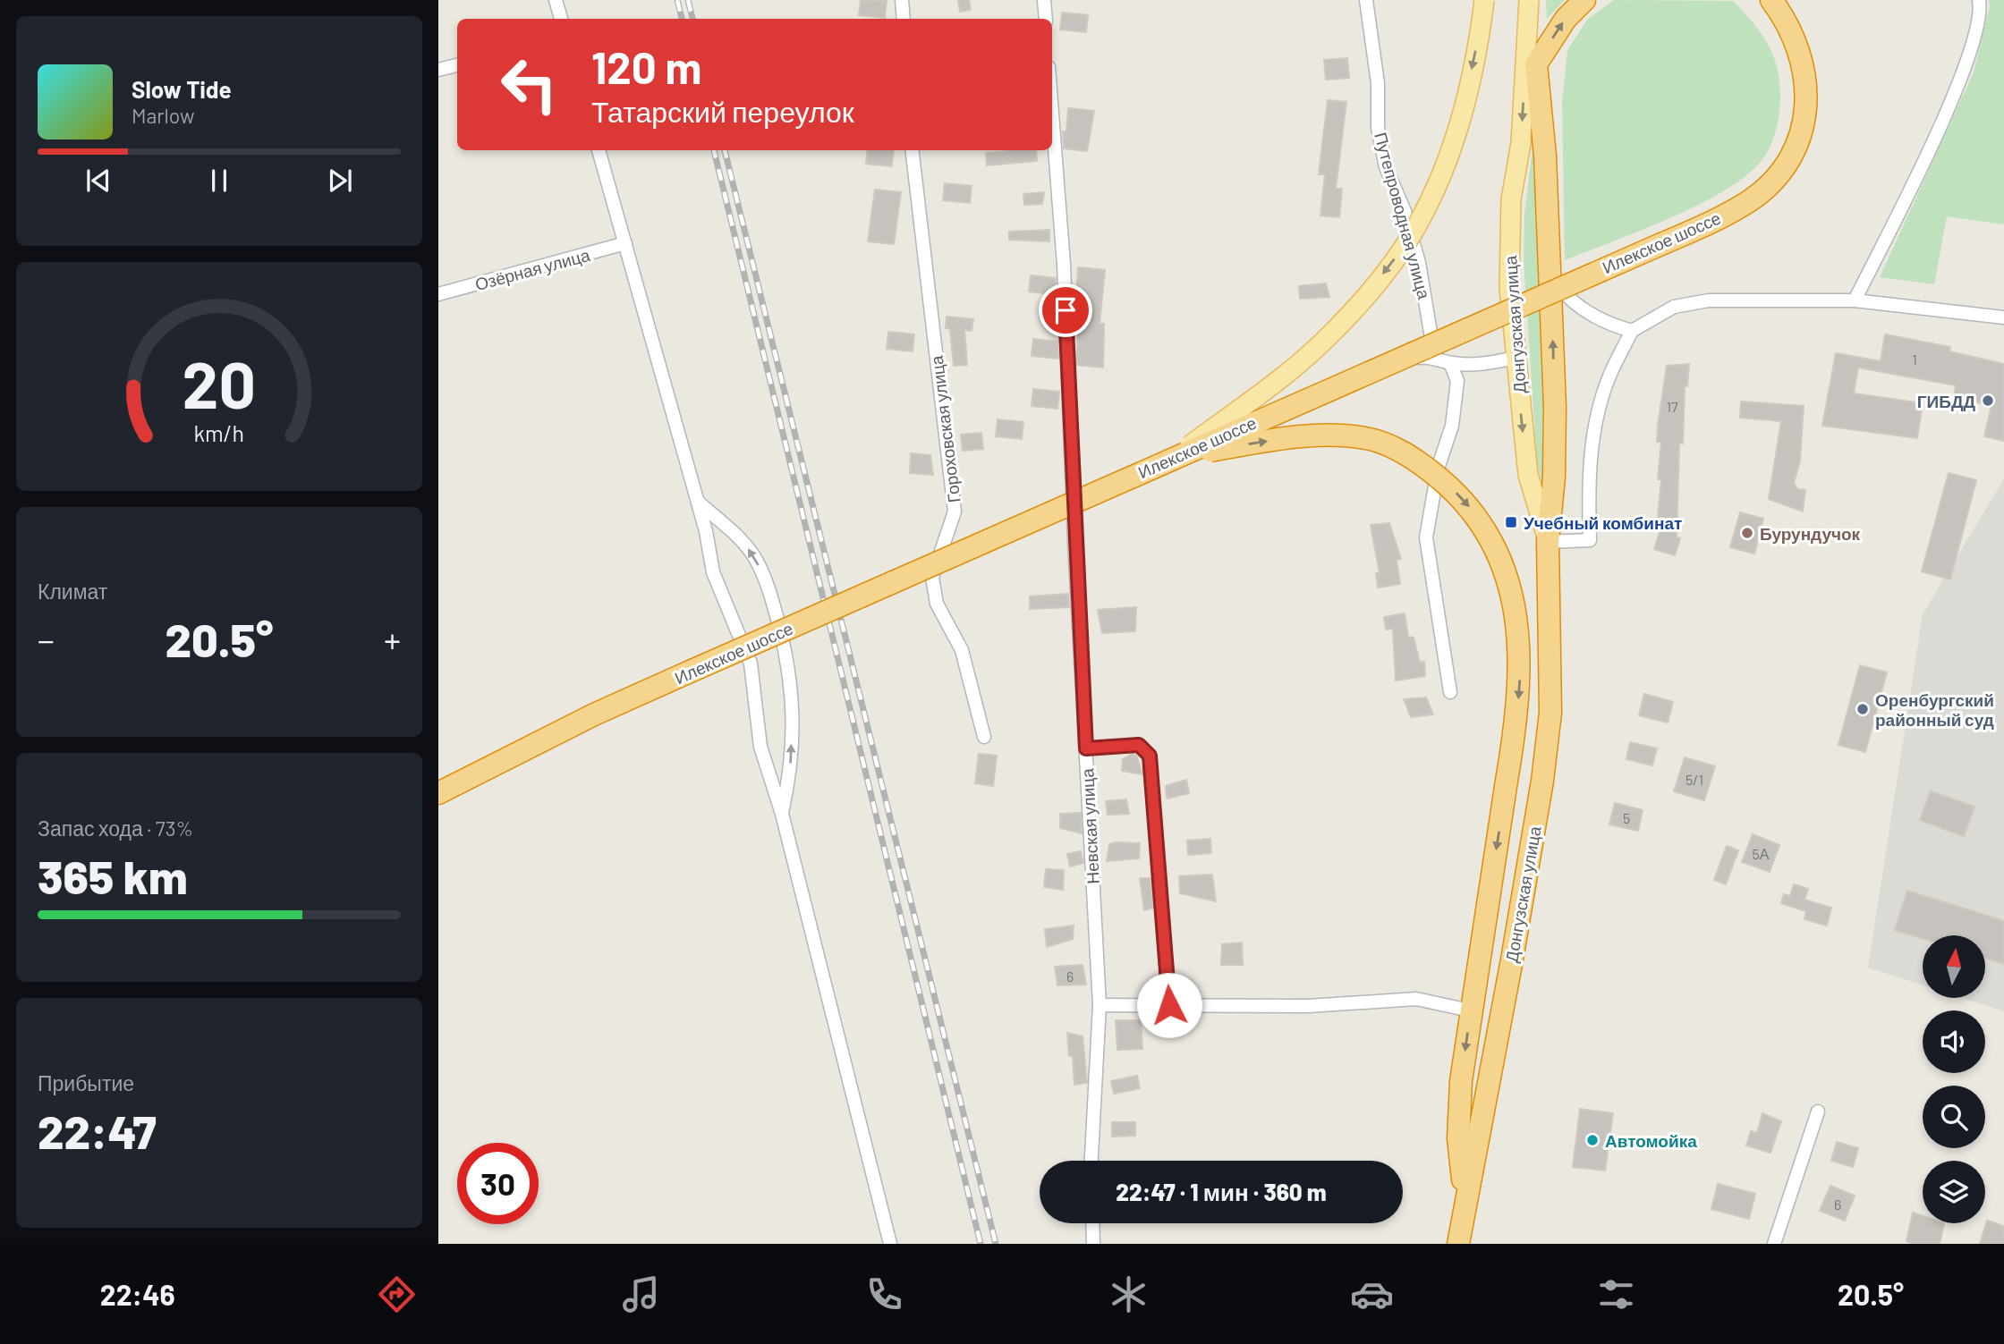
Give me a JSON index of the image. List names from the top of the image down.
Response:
{
  "streets": {
    "highway": ["Илекское шоссе", "Донгузская улица"],
    "street": [
      "Путепроводная улица",
      "Озёрная улица",
      "Гороховская улица",
      "Невская улица"
    ]
  },
  "places": {
    "other": [
      "ГИБДД",
      "Бурундучок",
      "Оренбургский районный суд",
      "Автомойка"
    ],
    "transit": ["Учебный комбинат"]
  },
  "house_numbers": [
    "1",
    "17",
    "5/1",
    "5",
    "5А",
    "6",
    "6"
  ],
  "north": "top",
  "page": {
    "turn": ["120 m", "Татарский переулок"],
    "song": ["Slow Tide", "Marlow"],
    "tile": [
      "Климат",
      ["Запас хода · 73%", "365 km"],
      ["Прибытие", "22:47"]
    ],
    "heat": ["−", "20.5°", "+"],
    "limit": "30",
    "trip": "22:47 · 1 мин · 360 m",
    "tabs": ["22:46", "20.5°"],
    "gauge": ["20", "km/h"]
  }
}
